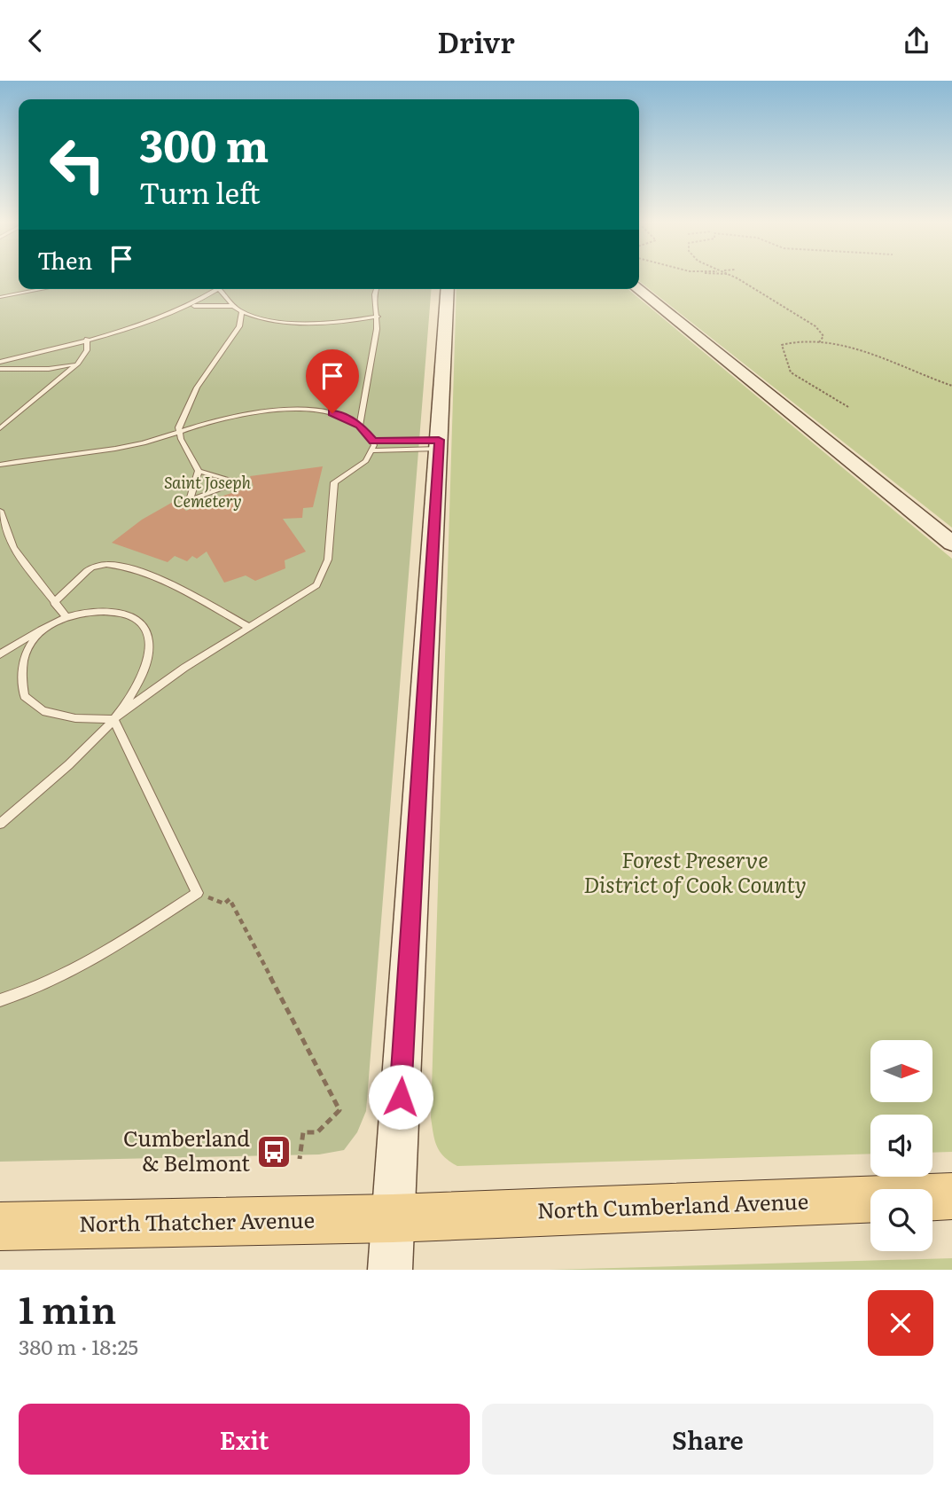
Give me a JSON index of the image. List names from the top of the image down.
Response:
{
  "streets": {
    "main road": ["North Cumberland Avenue", "North Thatcher Avenue"]
  },
  "crossings": [
    ["North Cumberland Avenue", "North Thatcher Avenue"]
  ],
  "parks": ["Saint Joseph Cemetery", "Forest Preserve District of Cook County"],
  "places": {
    "bus stop": ["Cumberland & Belmont"]
  },
  "north": "right",
  "page": {
    "header": "Drivr",
    "turn": ["300 m", "Turn left"],
    "then": "Then",
    "heading": ["1 min", "380 m · 18:25"],
    "buttons": ["Exit", "Share"]
  }
}
